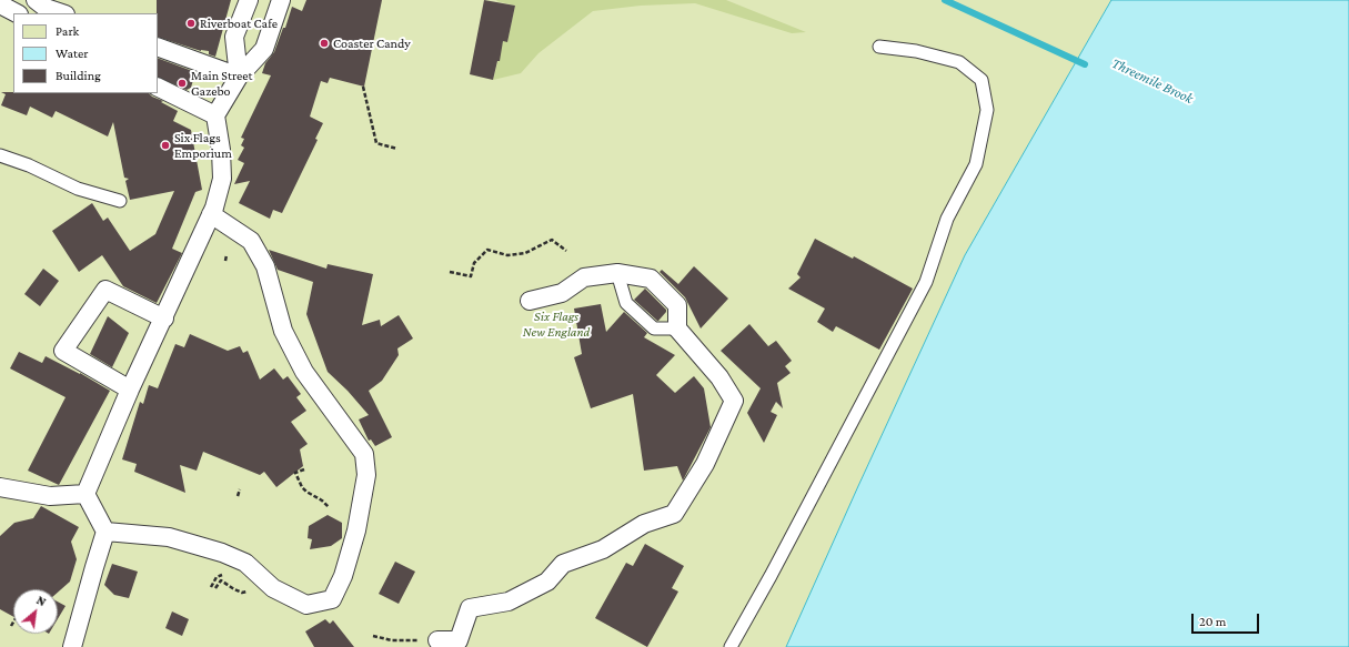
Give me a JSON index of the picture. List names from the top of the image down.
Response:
{
  "water": ["Threemile Brook"],
  "parks": ["Six Flags New England"],
  "places": [
    "Riverboat Cafe",
    "Coaster Candy",
    "Main Street Gazebo",
    "Six Flags Emporium"
  ],
  "legend": ["Park", "Water", "Building"],
  "scale_bar": "20 m",
  "north": "top right"
}
